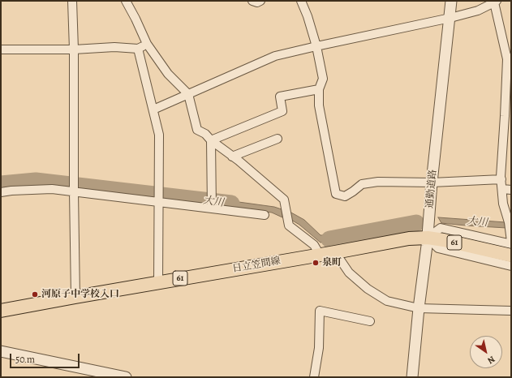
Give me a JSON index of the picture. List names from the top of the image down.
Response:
{
  "streets": {
    "main road": ["61", "日立笠間線"],
    "street": ["通勤道路"]
  },
  "crossings": [
    ["通勤道路", "日立笠間線"]
  ],
  "water": ["大川"],
  "places": ["泉町", "河原子中学校入口"],
  "scale_bar": "50 m",
  "north": "bottom right"
}
